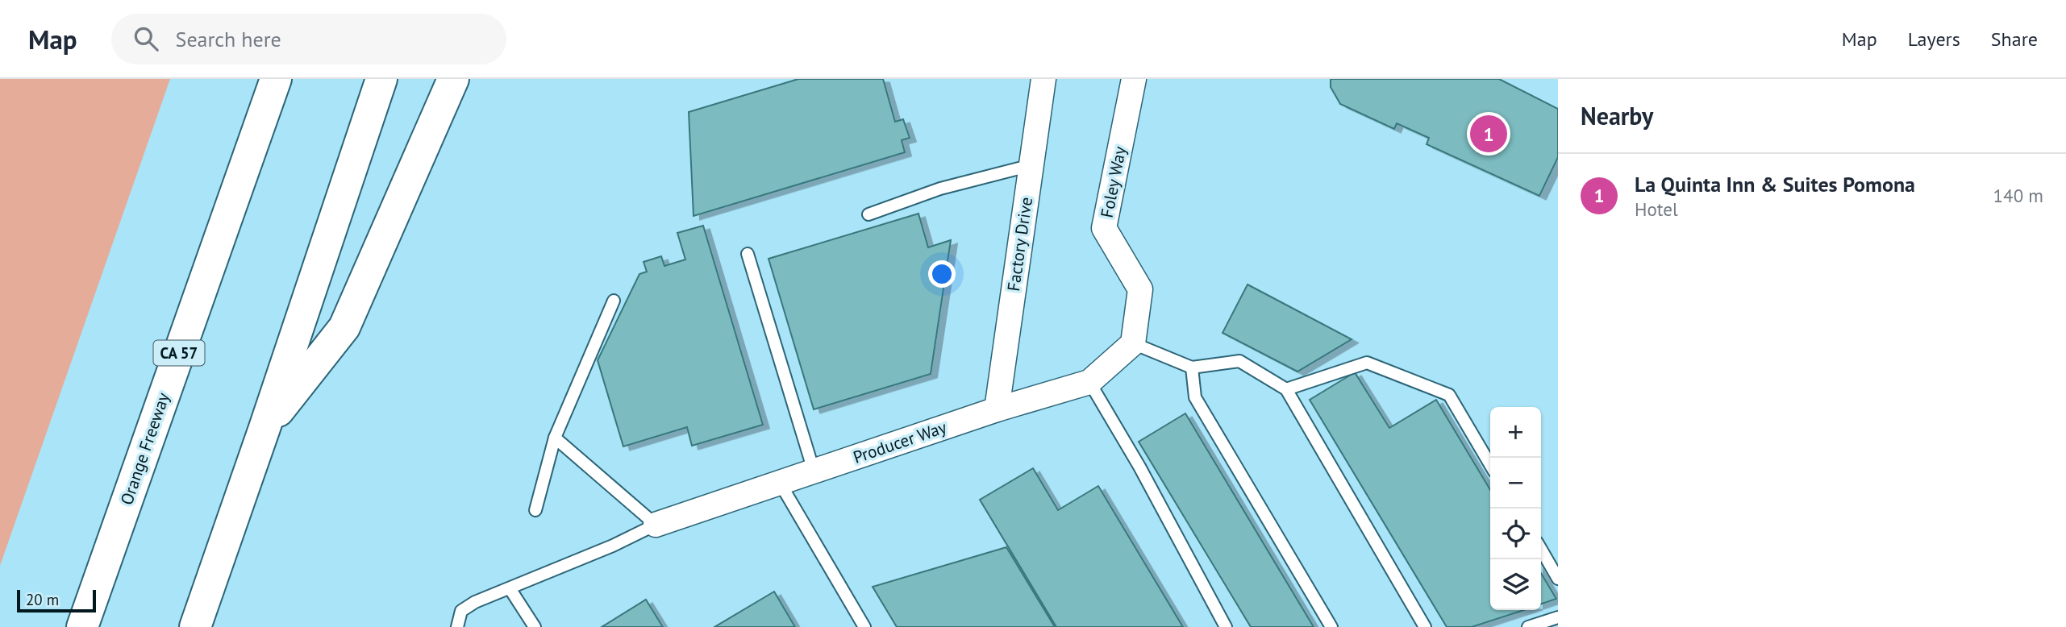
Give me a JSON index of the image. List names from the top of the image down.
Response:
{
  "streets": {
    "highway": ["CA 57", "Orange Freeway"],
    "street": ["Foley Way", "Factory Drive", "Producer Way"]
  },
  "crossings": [
    ["Foley Way", "Producer Way"],
    ["Factory Drive", "Producer Way"]
  ],
  "scale_bar": "20 m",
  "page": {
    "header": "Map",
    "search": "Search here",
    "nav": ["Map", "Layers", "Share"],
    "heading": "Nearby",
    "pins": "1",
    "list": [
      {
        "mark": "1",
        "name": "La Quinta Inn & Suites Pomona",
        "note": "Hotel",
        "value": "140 m"
      }
    ],
    "map_buttons": ["+", "−"],
    "scale": "20 m"
  }
}
